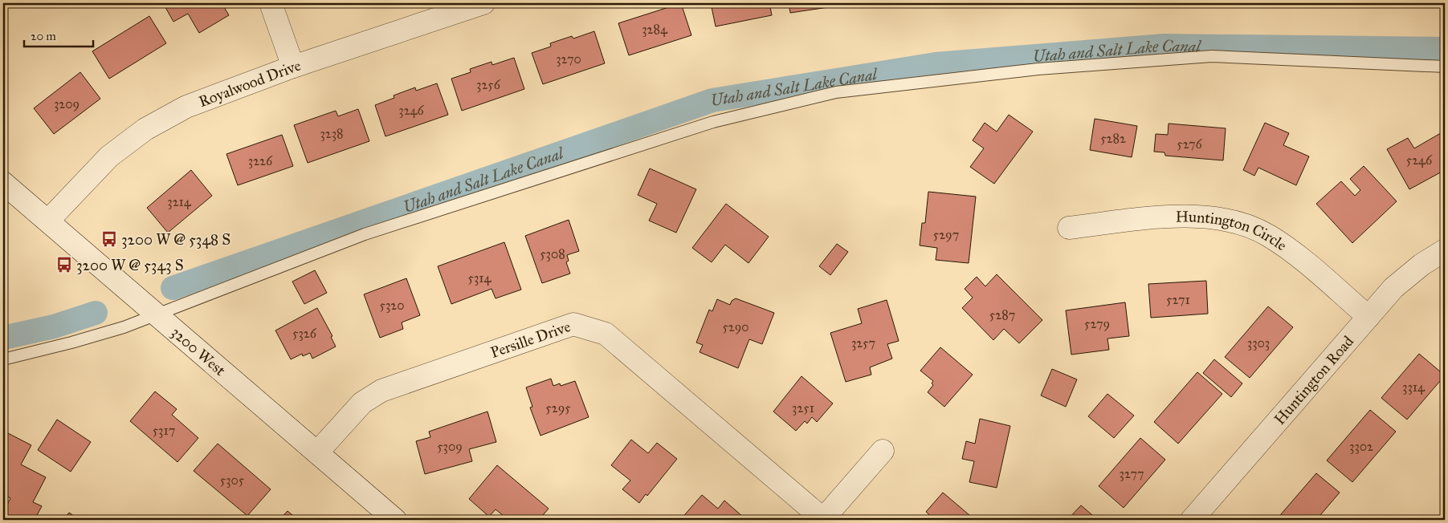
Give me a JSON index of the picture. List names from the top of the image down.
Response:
{
  "streets": {
    "street": [
      "Royalwood Drive",
      "Huntington Circle",
      "Persille Drive",
      "3200 West",
      "Huntington Road"
    ]
  },
  "crossings": [
    ["Royalwood Drive", "3200 West"],
    ["Huntington Circle", "Huntington Road"],
    ["Persille Drive", "3200 West"]
  ],
  "water": ["Utah and Salt Lake Canal"],
  "places": {
    "bus stop": ["3200 W @ 5348 S", "3200 W @ 5343 S"]
  },
  "house_numbers": [
    "3284",
    "3270",
    "3256",
    "3209",
    "3246",
    "3238",
    "5282",
    "5276",
    "5246",
    "3226",
    "3214",
    "5297",
    "5308",
    "5314",
    "5271",
    "5320",
    "5287",
    "5279",
    "5290",
    "5326",
    "3257",
    "3303",
    "3314",
    "5295",
    "3251",
    "5317",
    "5309",
    "3302",
    "3277",
    "5305"
  ],
  "scale_bar": "20 m"
}
